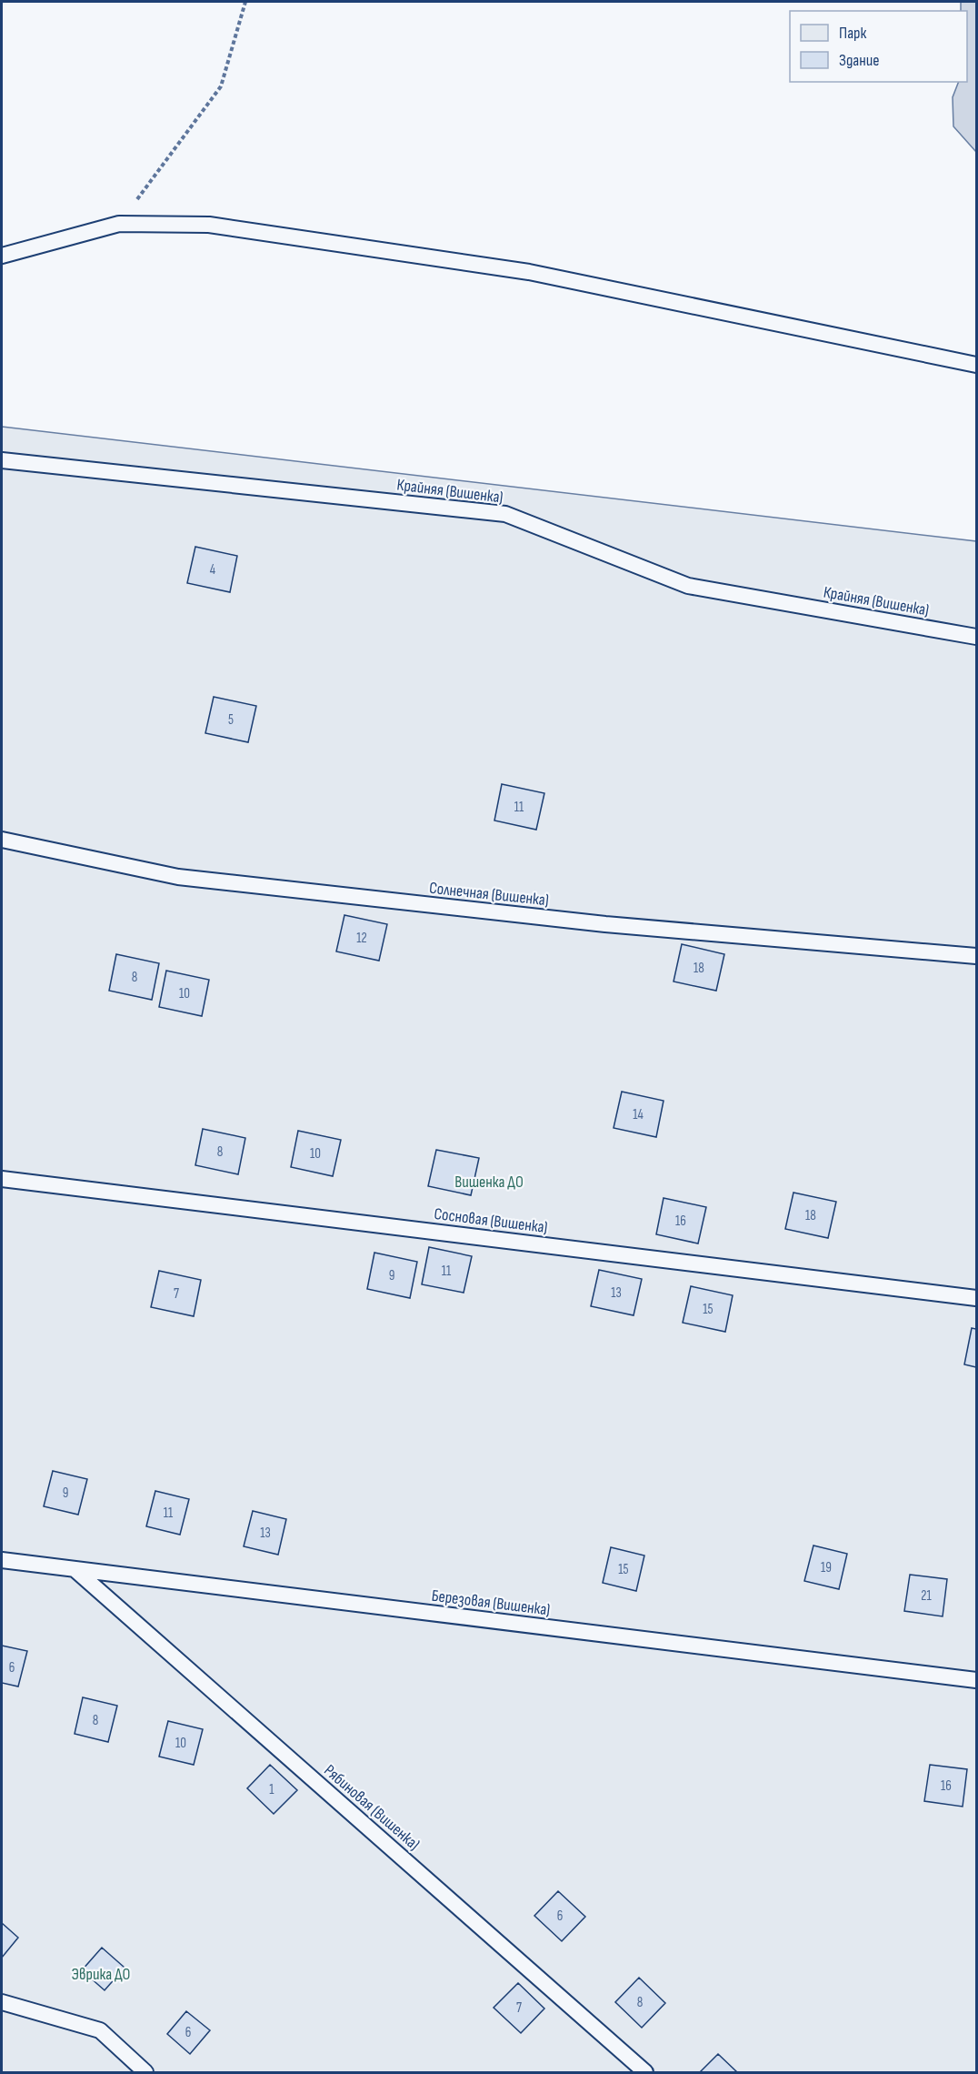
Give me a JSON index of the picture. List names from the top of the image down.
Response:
{
  "streets": {
    "lane": [
      "Крайняя (Вишенка)",
      "Солнечная (Вишенка)",
      "Сосновая (Вишенка)",
      "Березовая (Вишенка)",
      "Рябиновая (Вишенка)"
    ]
  },
  "crossings": [
    ["Березовая (Вишенка)", "Рябиновая (Вишенка)"]
  ],
  "parks": ["Вишенка ДО", "Эврика ДО"],
  "house_numbers": [
    "4",
    "5",
    "11",
    "12",
    "18",
    "8",
    "10",
    "14",
    "8",
    "10",
    "18",
    "16",
    "11",
    "9",
    "13",
    "7",
    "15",
    "9",
    "11",
    "13",
    "19",
    "15",
    "21",
    "6",
    "8",
    "10",
    "16",
    "1",
    "6",
    "8",
    "7",
    "6"
  ],
  "legend": ["Парк", "Здание"]
}
